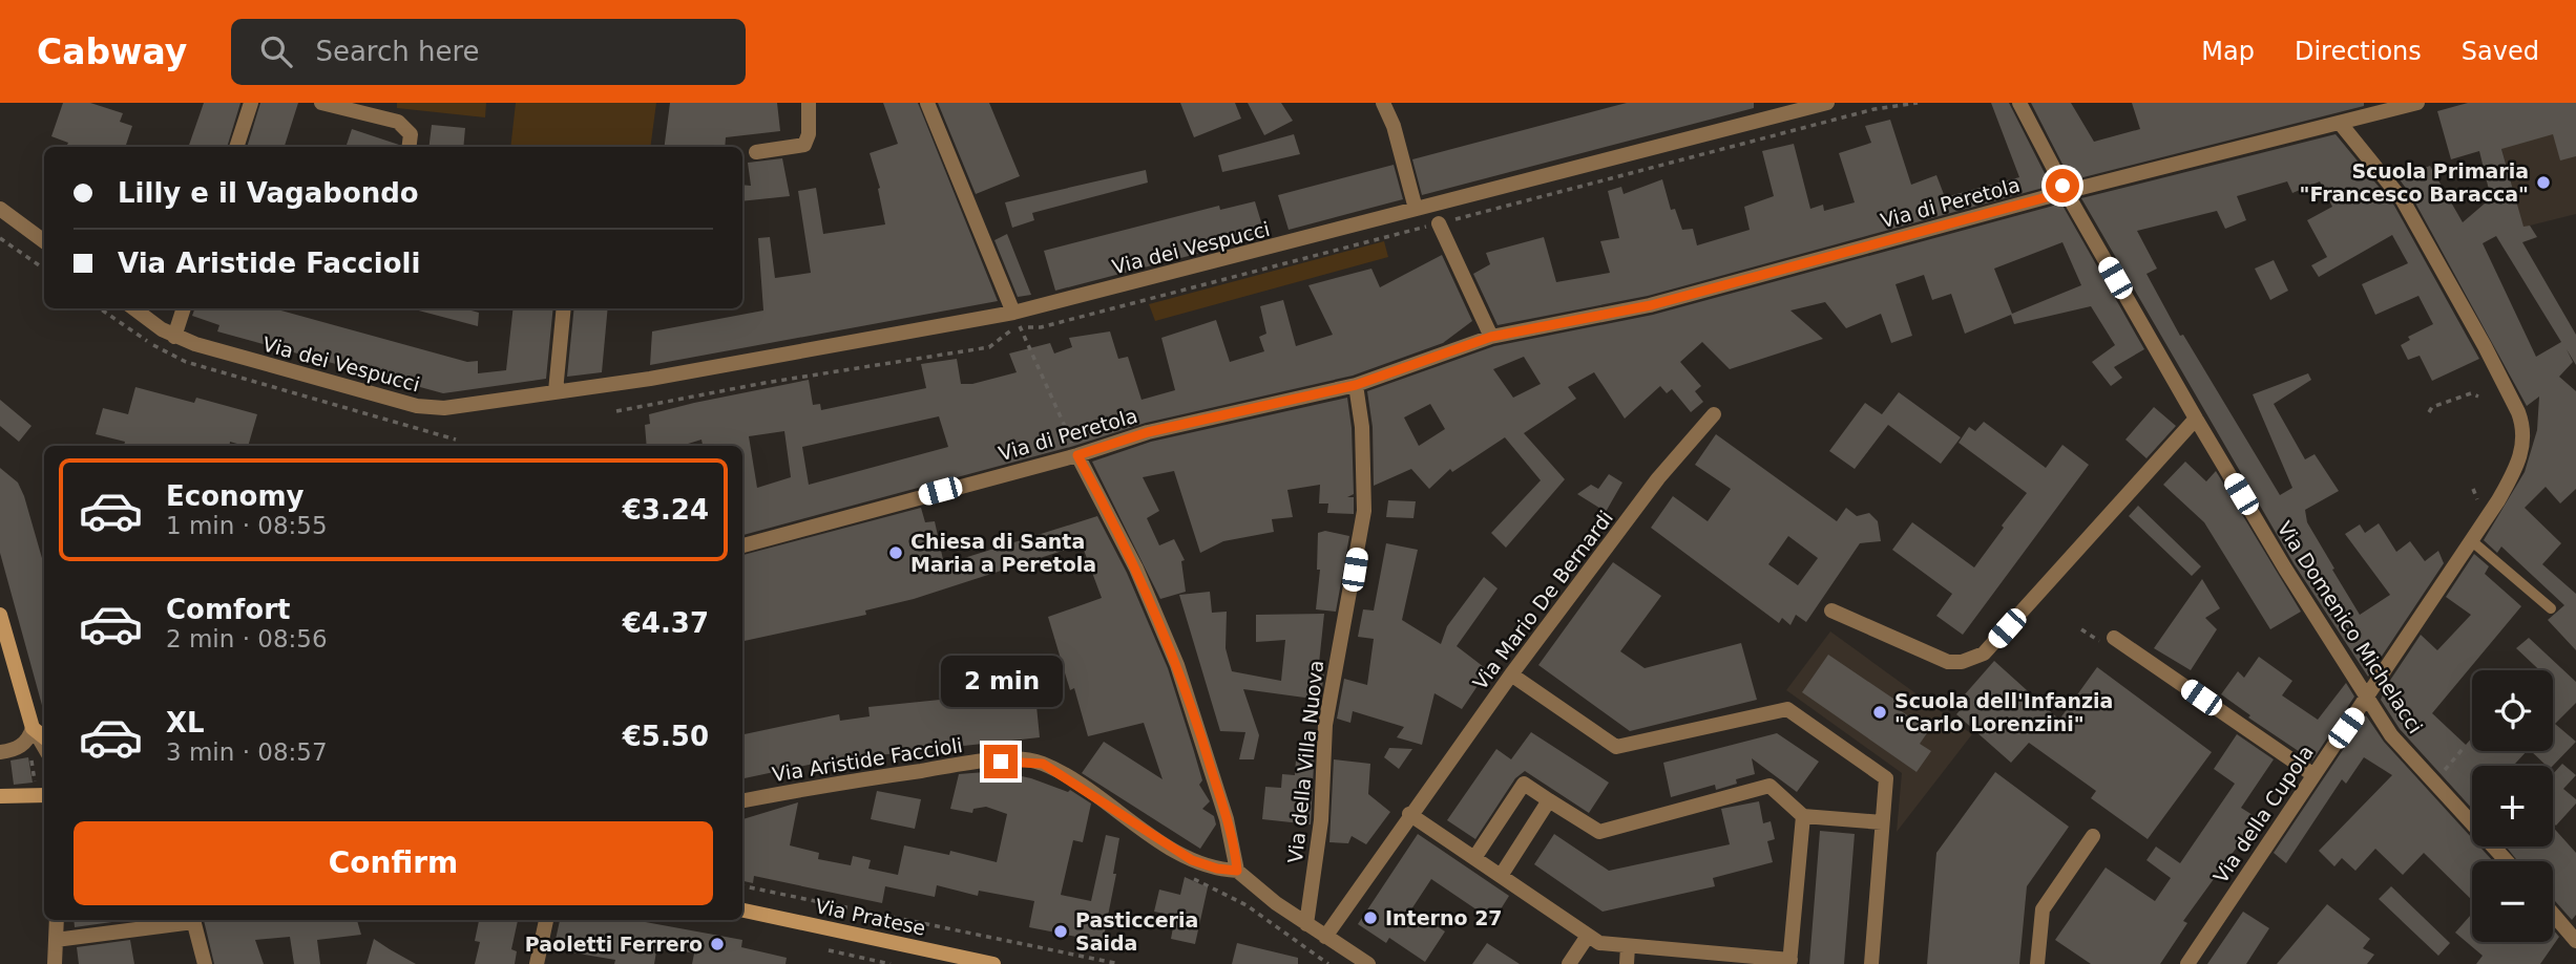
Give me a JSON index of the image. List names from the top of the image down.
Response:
{
  "streets": {
    "main road": ["Via Pratese"],
    "street": [
      "Via di Peretola",
      "Via dei Vespucci",
      "Via Mario De Bernardi",
      "Via Domenico Michelacci",
      "Via Aristide Faccioli",
      "Via della Villa Nuova",
      "Via della Cupola"
    ]
  },
  "crossings": [
    ["Via di Peretola", "Via Domenico Michelacci"],
    ["Via di Peretola", "Via della Villa Nuova"],
    ["Via di Peretola", "Via della Cupola"],
    ["Via Domenico Michelacci", "Via della Cupola"]
  ],
  "places": [
    "Scuola Primaria \"Francesco Baracca\"",
    "Chiesa di Santa Maria a Peretola",
    "Scuola dell'Infanzia \"Carlo Lorenzini\"",
    "Interno 27",
    "Pasticceria Saida",
    "Paoletti Ferrero"
  ],
  "page": {
    "header": "Cabway",
    "search": "Search here",
    "nav": ["Map", "Directions", "Saved"],
    "banner": ["Lilly e il Vagabondo", "Via Aristide Faccioli"],
    "list": [
      {
        "name": "Economy",
        "note": "1 min · 08:55",
        "value": "€3.24"
      },
      {
        "name": "Comfort",
        "note": "2 min · 08:56",
        "value": "€4.37"
      },
      {
        "name": "XL",
        "note": "3 min · 08:57",
        "value": "€5.50"
      }
    ],
    "bubble": "2 min",
    "map_buttons": ["+", "−"],
    "buttons": "Confirm"
  }
}
